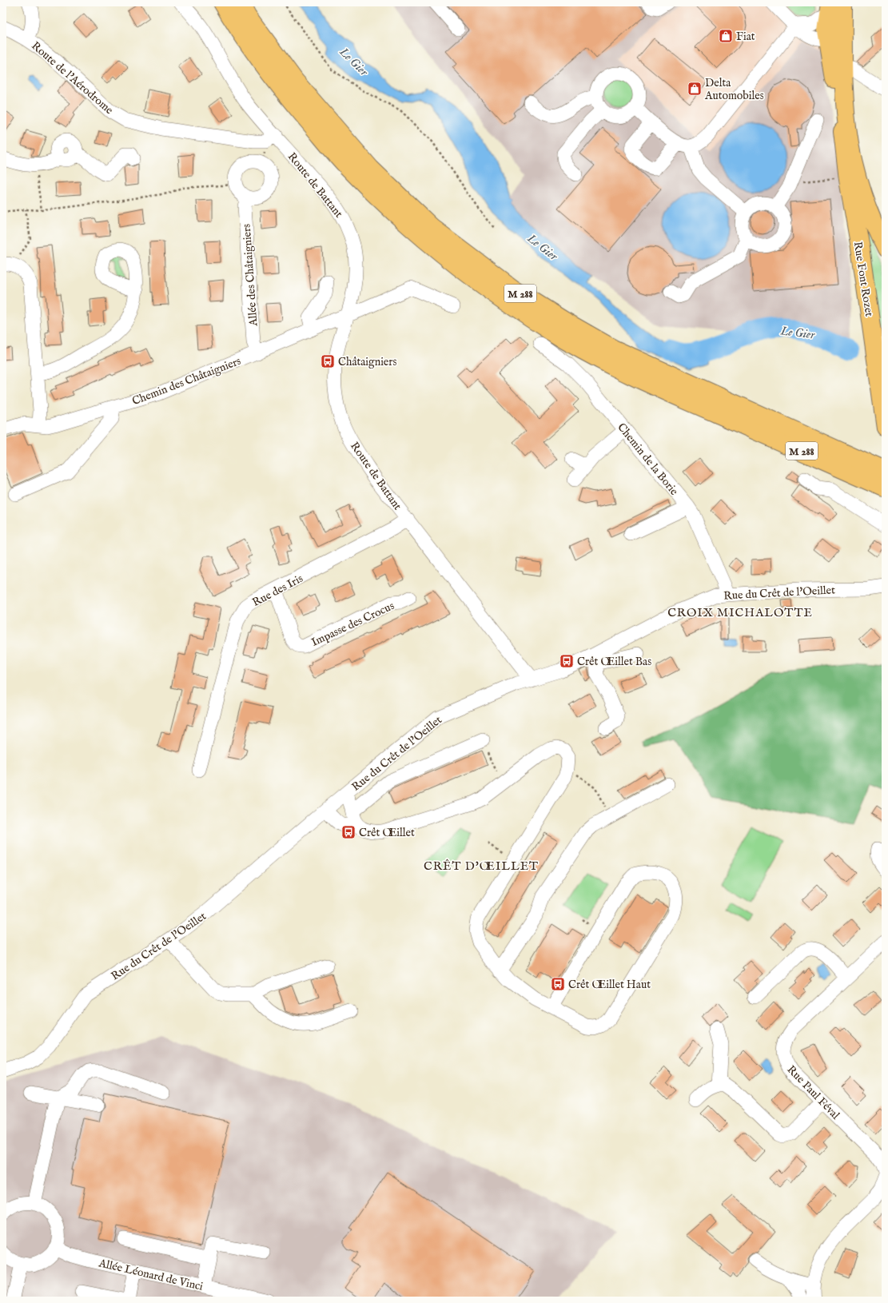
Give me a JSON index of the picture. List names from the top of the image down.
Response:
{
  "streets": {
    "main road": ["Rue Font Rozet", "M 288"],
    "street": [
      "Route de l'Aérodrome",
      "Route de Battant",
      "Allée des Châtaigniers",
      "Chemin des Châtaigniers",
      "Chemin de la Borie",
      "Rue des Iris",
      "Rue du Crêt de l'Oeillet",
      "Impasse des Crocus",
      "Rue Paul Féval",
      "Allée Léonard de Vinci"
    ]
  },
  "crossings": [
    ["Route de l'Aérodrome", "Route de Battant"],
    ["Route de Battant", "Chemin des Châtaigniers"],
    ["Route de Battant", "Rue des Iris"],
    ["Route de Battant", "Rue du Crêt de l'Oeillet"],
    ["Allée des Châtaigniers", "Chemin des Châtaigniers"],
    ["Chemin de la Borie", "Rue du Crêt de l'Oeillet"],
    ["Rue des Iris", "Impasse des Crocus"]
  ],
  "districts": ["CROIX MICHALOTTE", "CRÊT D'ŒILLET"],
  "water": ["Le Gier"],
  "places": {
    "shop": ["Fiat", "Delta Automobiles"],
    "bus stop": [
      "Châtaigniers",
      "Crêt Œillet Bas",
      "Crêt Œillet",
      "Crêt Œillet Haut"
    ]
  }
}
